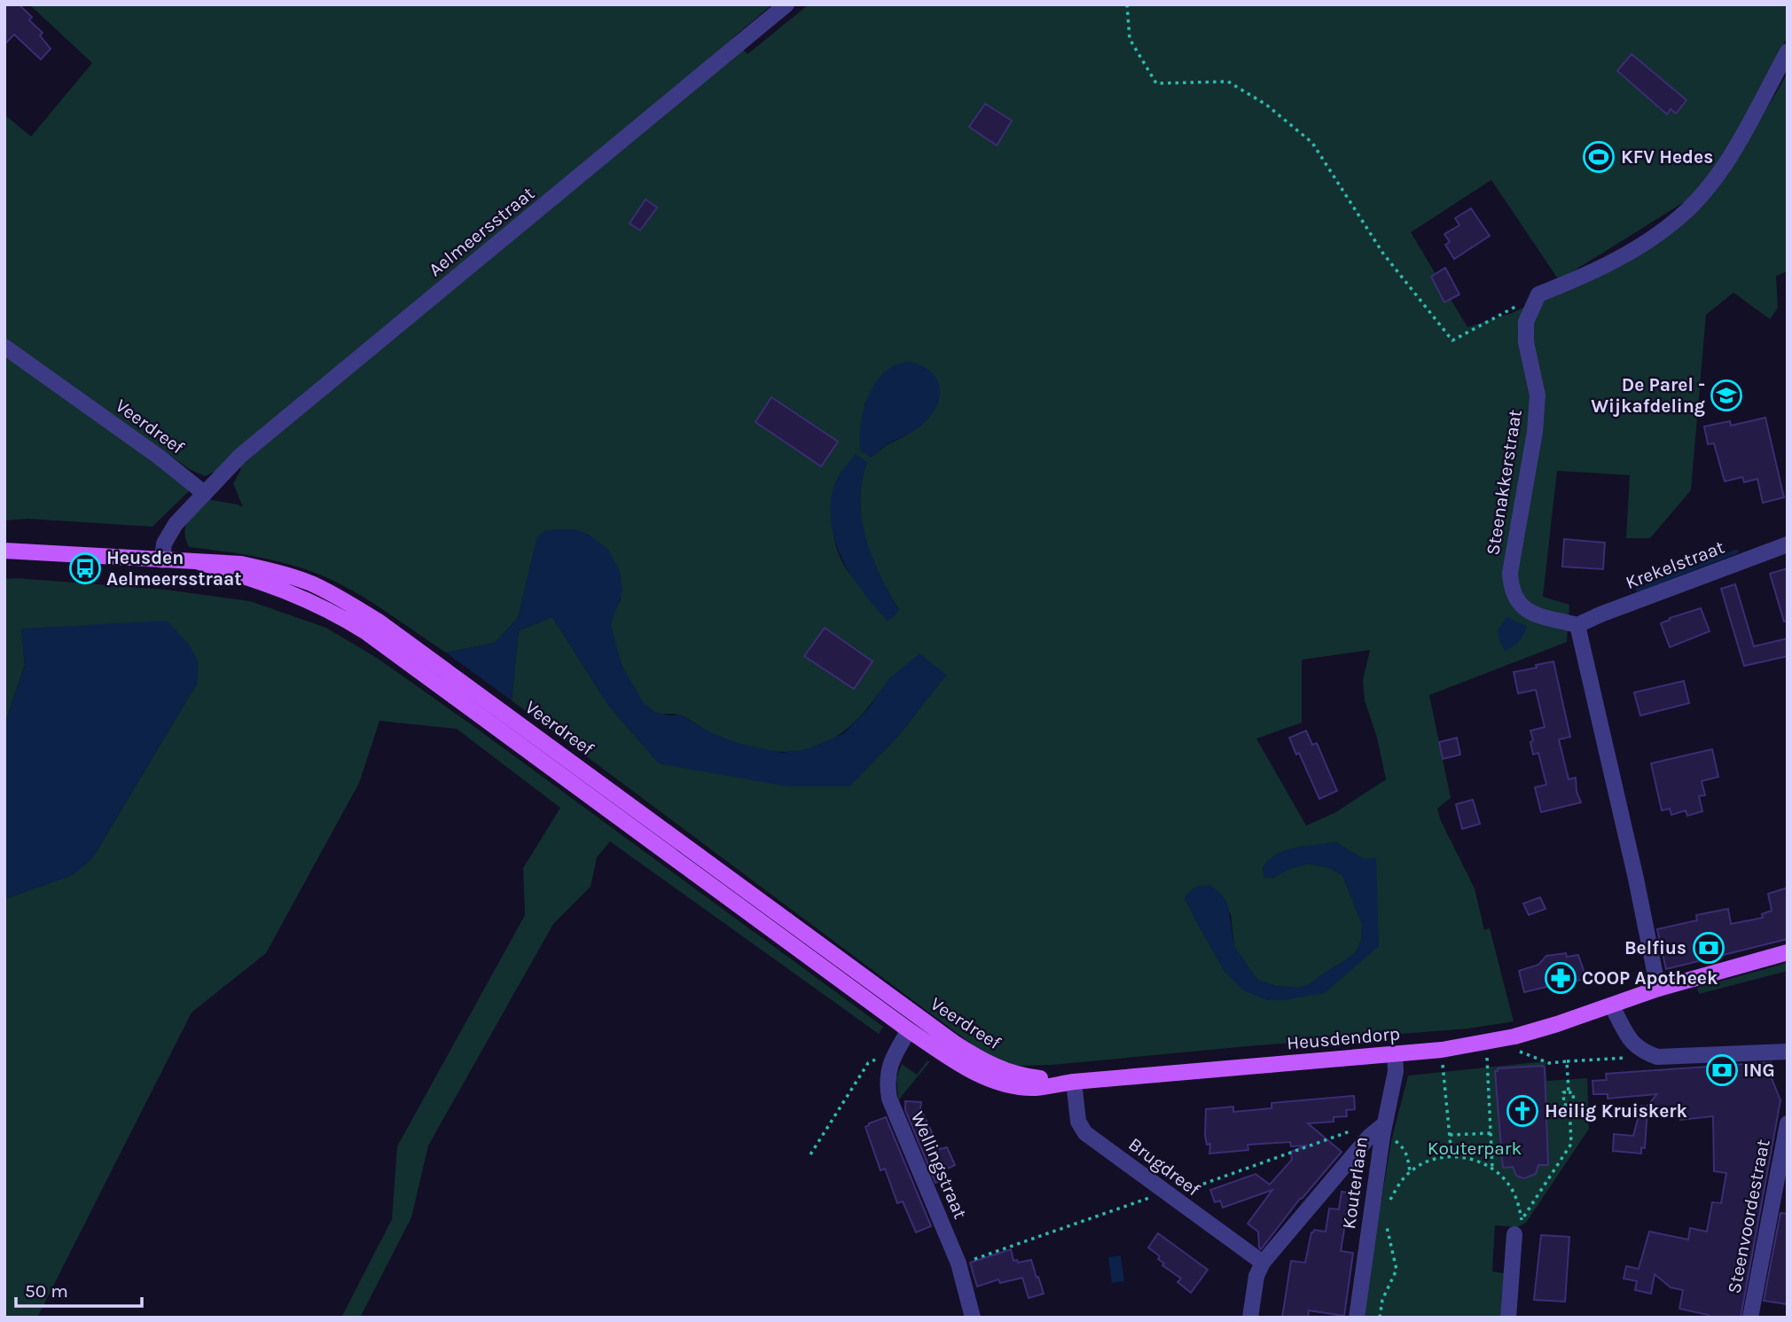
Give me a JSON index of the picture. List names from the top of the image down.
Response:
{
  "streets": {
    "main road": ["Veerdreef", "Heusdendorp"],
    "street": [
      "Aelmeersstraat",
      "Steenakkerstraat",
      "Krekelstraat",
      "Wellingstraat",
      "Brugdreef",
      "Kouterlaan",
      "Steenvoordestraat"
    ]
  },
  "crossings": [
    ["Aelmeersstraat", "Veerdreef"],
    ["Veerdreef", "Heusdendorp"],
    ["Veerdreef", "Wellingstraat"],
    ["Veerdreef", "Brugdreef"],
    ["Steenakkerstraat", "Krekelstraat"],
    ["Heusdendorp", "Brugdreef"],
    ["Heusdendorp", "Kouterlaan"]
  ],
  "parks": ["Kouterpark"],
  "places": {
    "sports": ["KFV Hedes"],
    "school or university": ["De Parel - Wijkafdeling"],
    "bus stop": ["Heusden Aelmeersstraat"],
    "bank": ["Belfius", "ING"],
    "pharmacy": ["COOP Apotheek"],
    "church": ["Heilig Kruiskerk"]
  },
  "scale_bar": "50 m"
}
